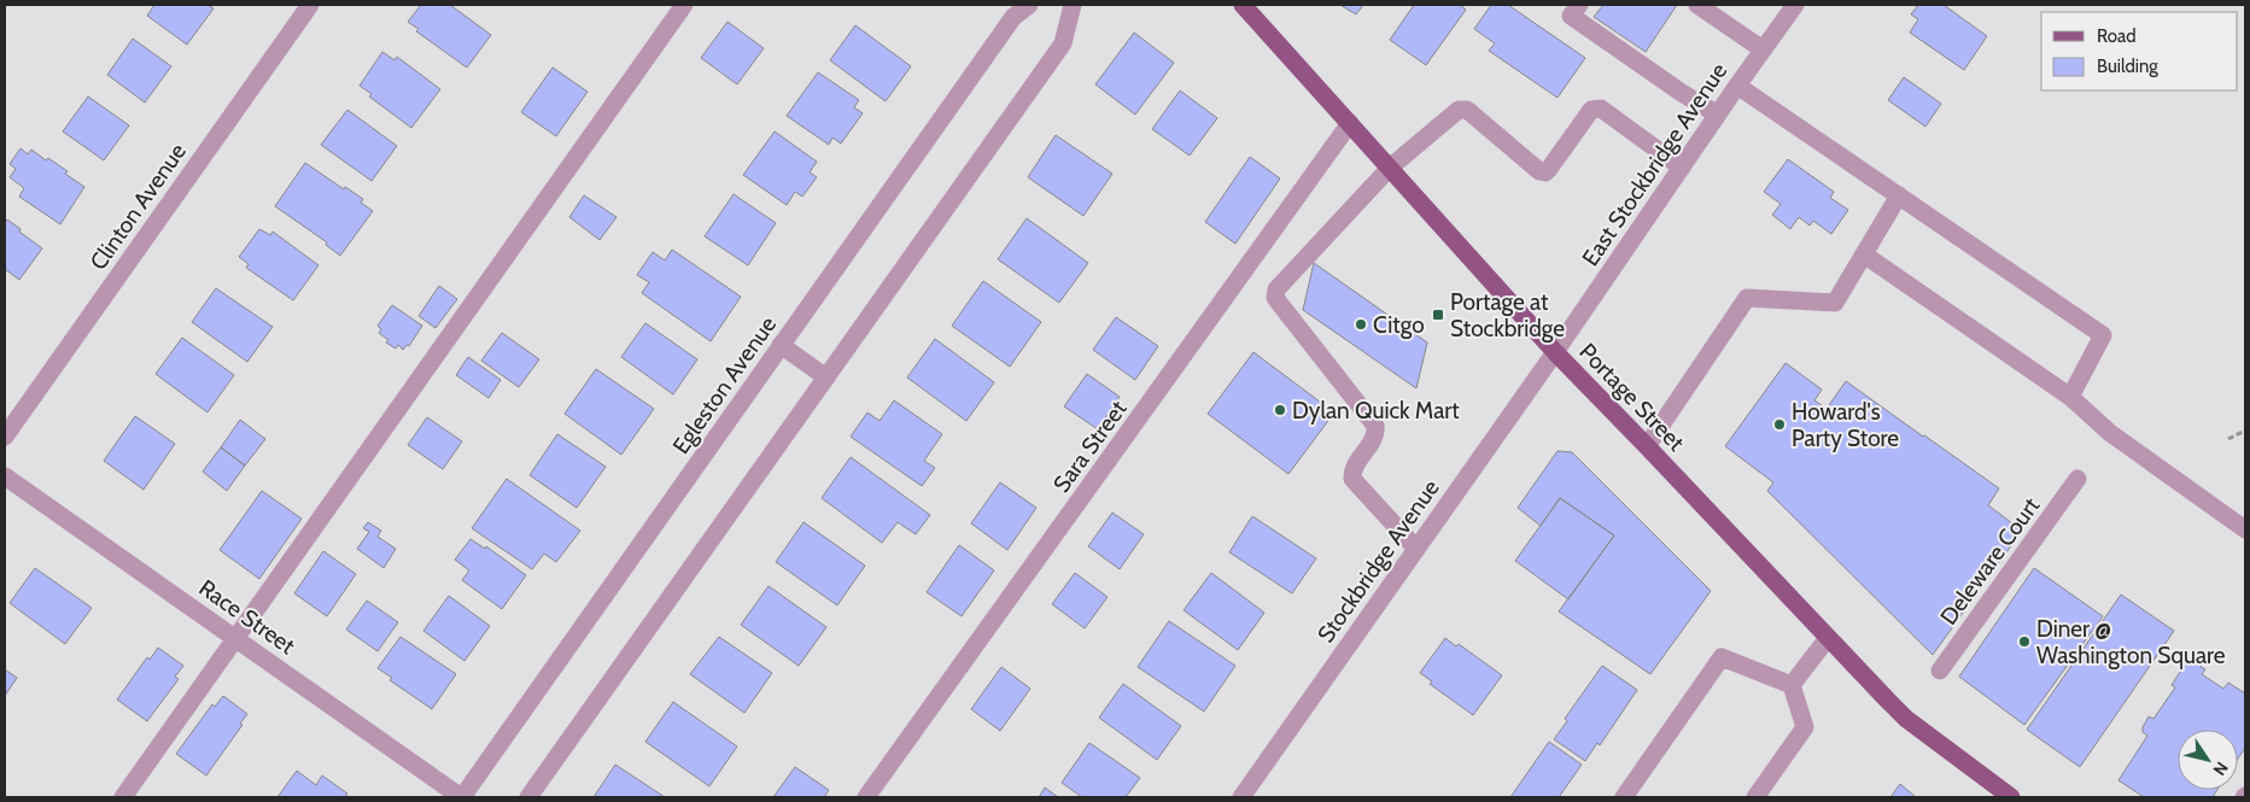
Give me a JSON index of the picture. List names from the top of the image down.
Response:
{
  "streets": {
    "main road": ["Portage Street"],
    "street": [
      "East Stockbridge Avenue",
      "Clinton Avenue",
      "Egleston Avenue",
      "Sara Street",
      "Stockbridge Avenue",
      "Deleware Court",
      "Race Street"
    ]
  },
  "crossings": [
    ["East Stockbridge Avenue", "Portage Street"],
    ["East Stockbridge Avenue", "Stockbridge Avenue"],
    ["Egleston Avenue", "Race Street"],
    ["Portage Street", "Sara Street"],
    ["Portage Street", "Stockbridge Avenue"]
  ],
  "places": {
    "transit": ["Portage at Stockbridge"],
    "other": [
      "Citgo",
      "Dylan Quick Mart",
      "Howard's Party Store",
      "Diner @ Washington Square"
    ]
  },
  "legend": ["Road", "Building"],
  "north": "bottom right"
}
